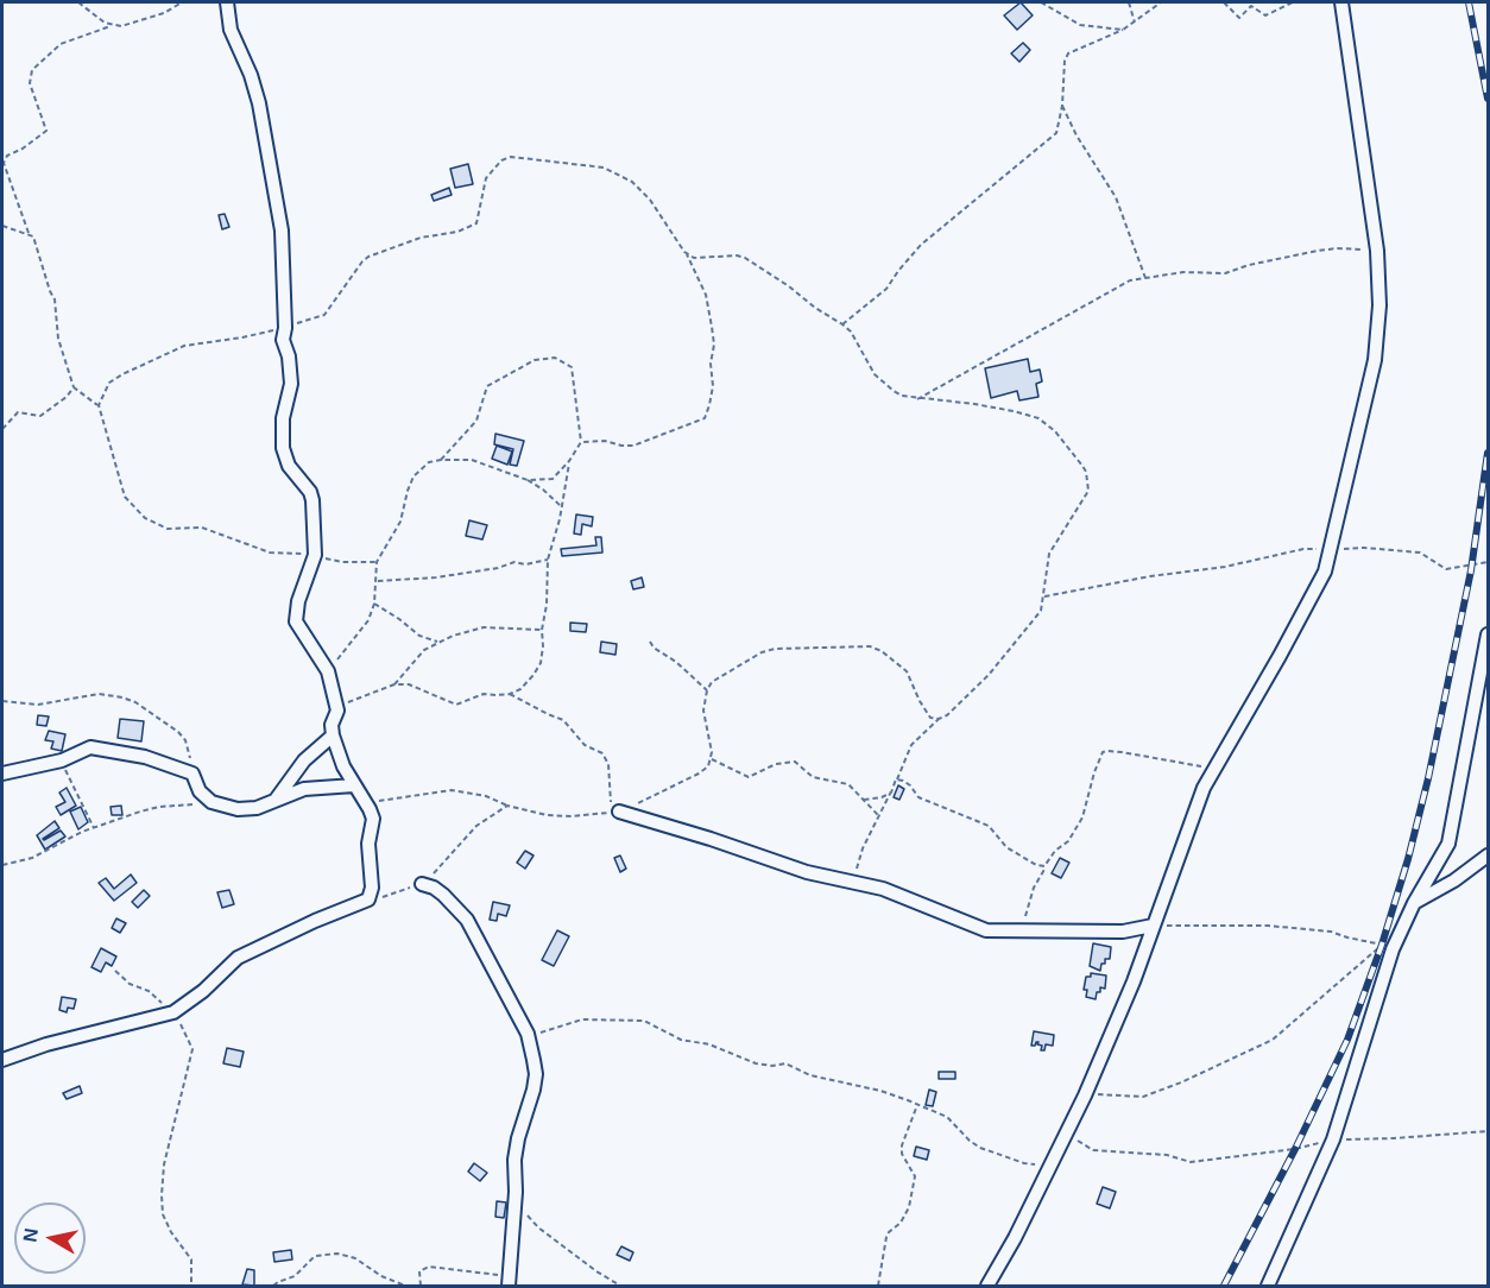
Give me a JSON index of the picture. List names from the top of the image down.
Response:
{
  "north": "left"
}
